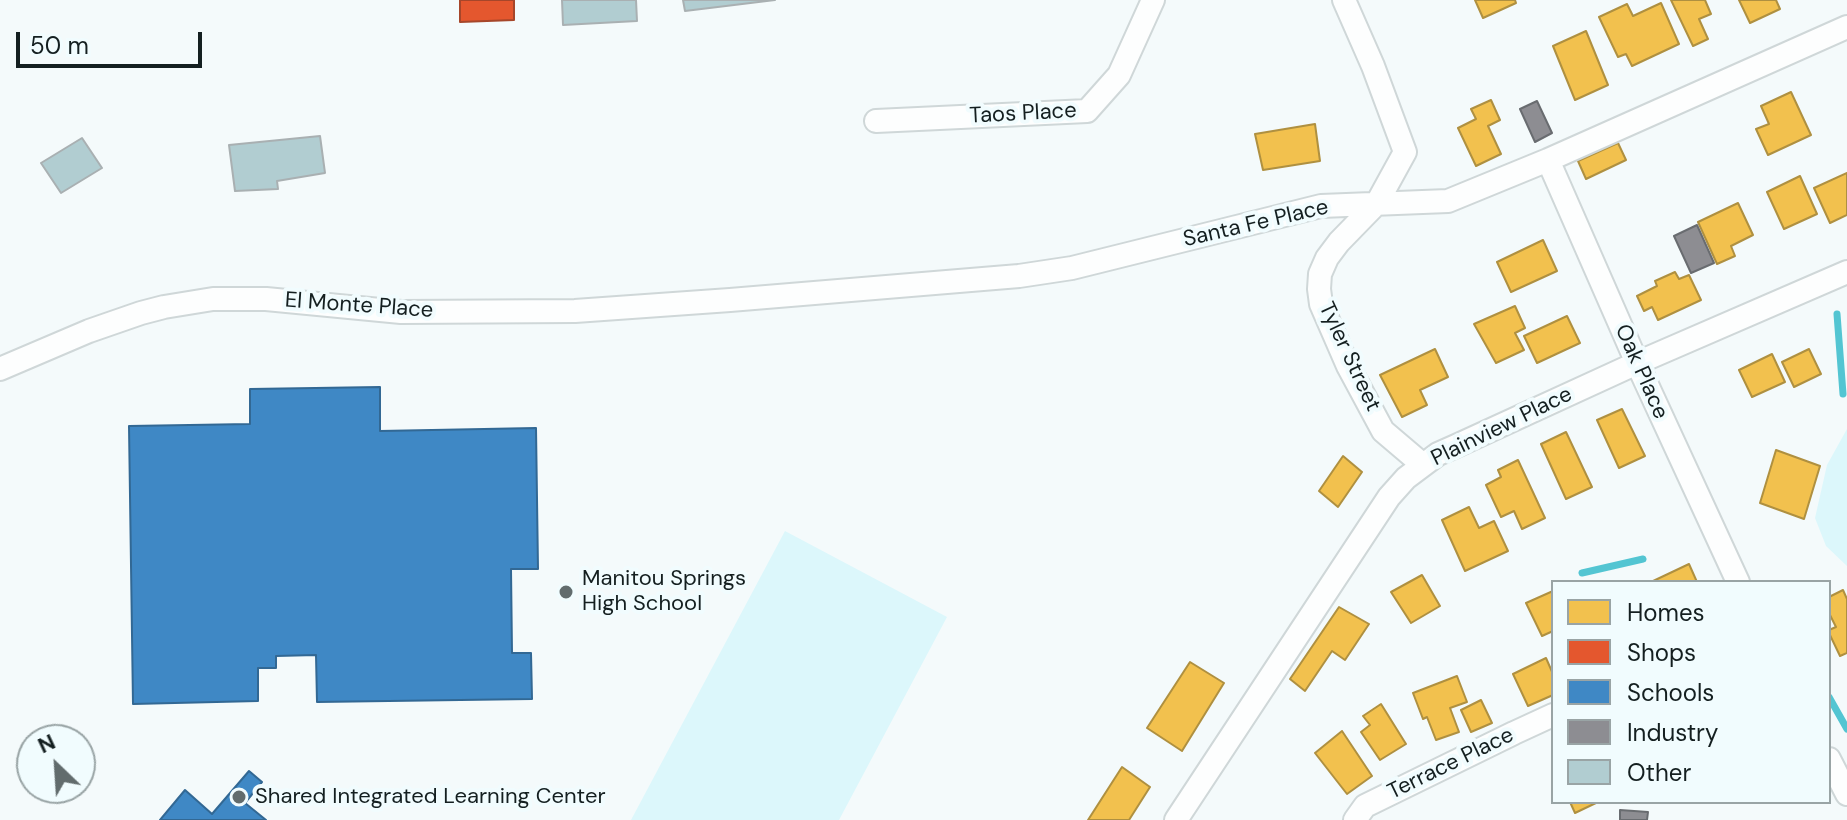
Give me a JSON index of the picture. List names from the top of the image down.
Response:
{
  "streets": {
    "street": [
      "Taos Place",
      "Santa Fe Place",
      "El Monte Place",
      "Tyler Street",
      "Oak Place",
      "Plainview Place",
      "Terrace Place"
    ]
  },
  "crossings": [
    ["Santa Fe Place", "El Monte Place"],
    ["Santa Fe Place", "Tyler Street"],
    ["Santa Fe Place", "Oak Place"],
    ["Tyler Street", "Plainview Place"],
    ["Oak Place", "Plainview Place"]
  ],
  "places": ["Manitou Springs High School", "Shared Integrated Learning Center"],
  "legend": [
    "Homes",
    "Shops",
    "Schools",
    "Industry",
    "Other"
  ],
  "scale_bar": "50 m",
  "north": "top left"
}
